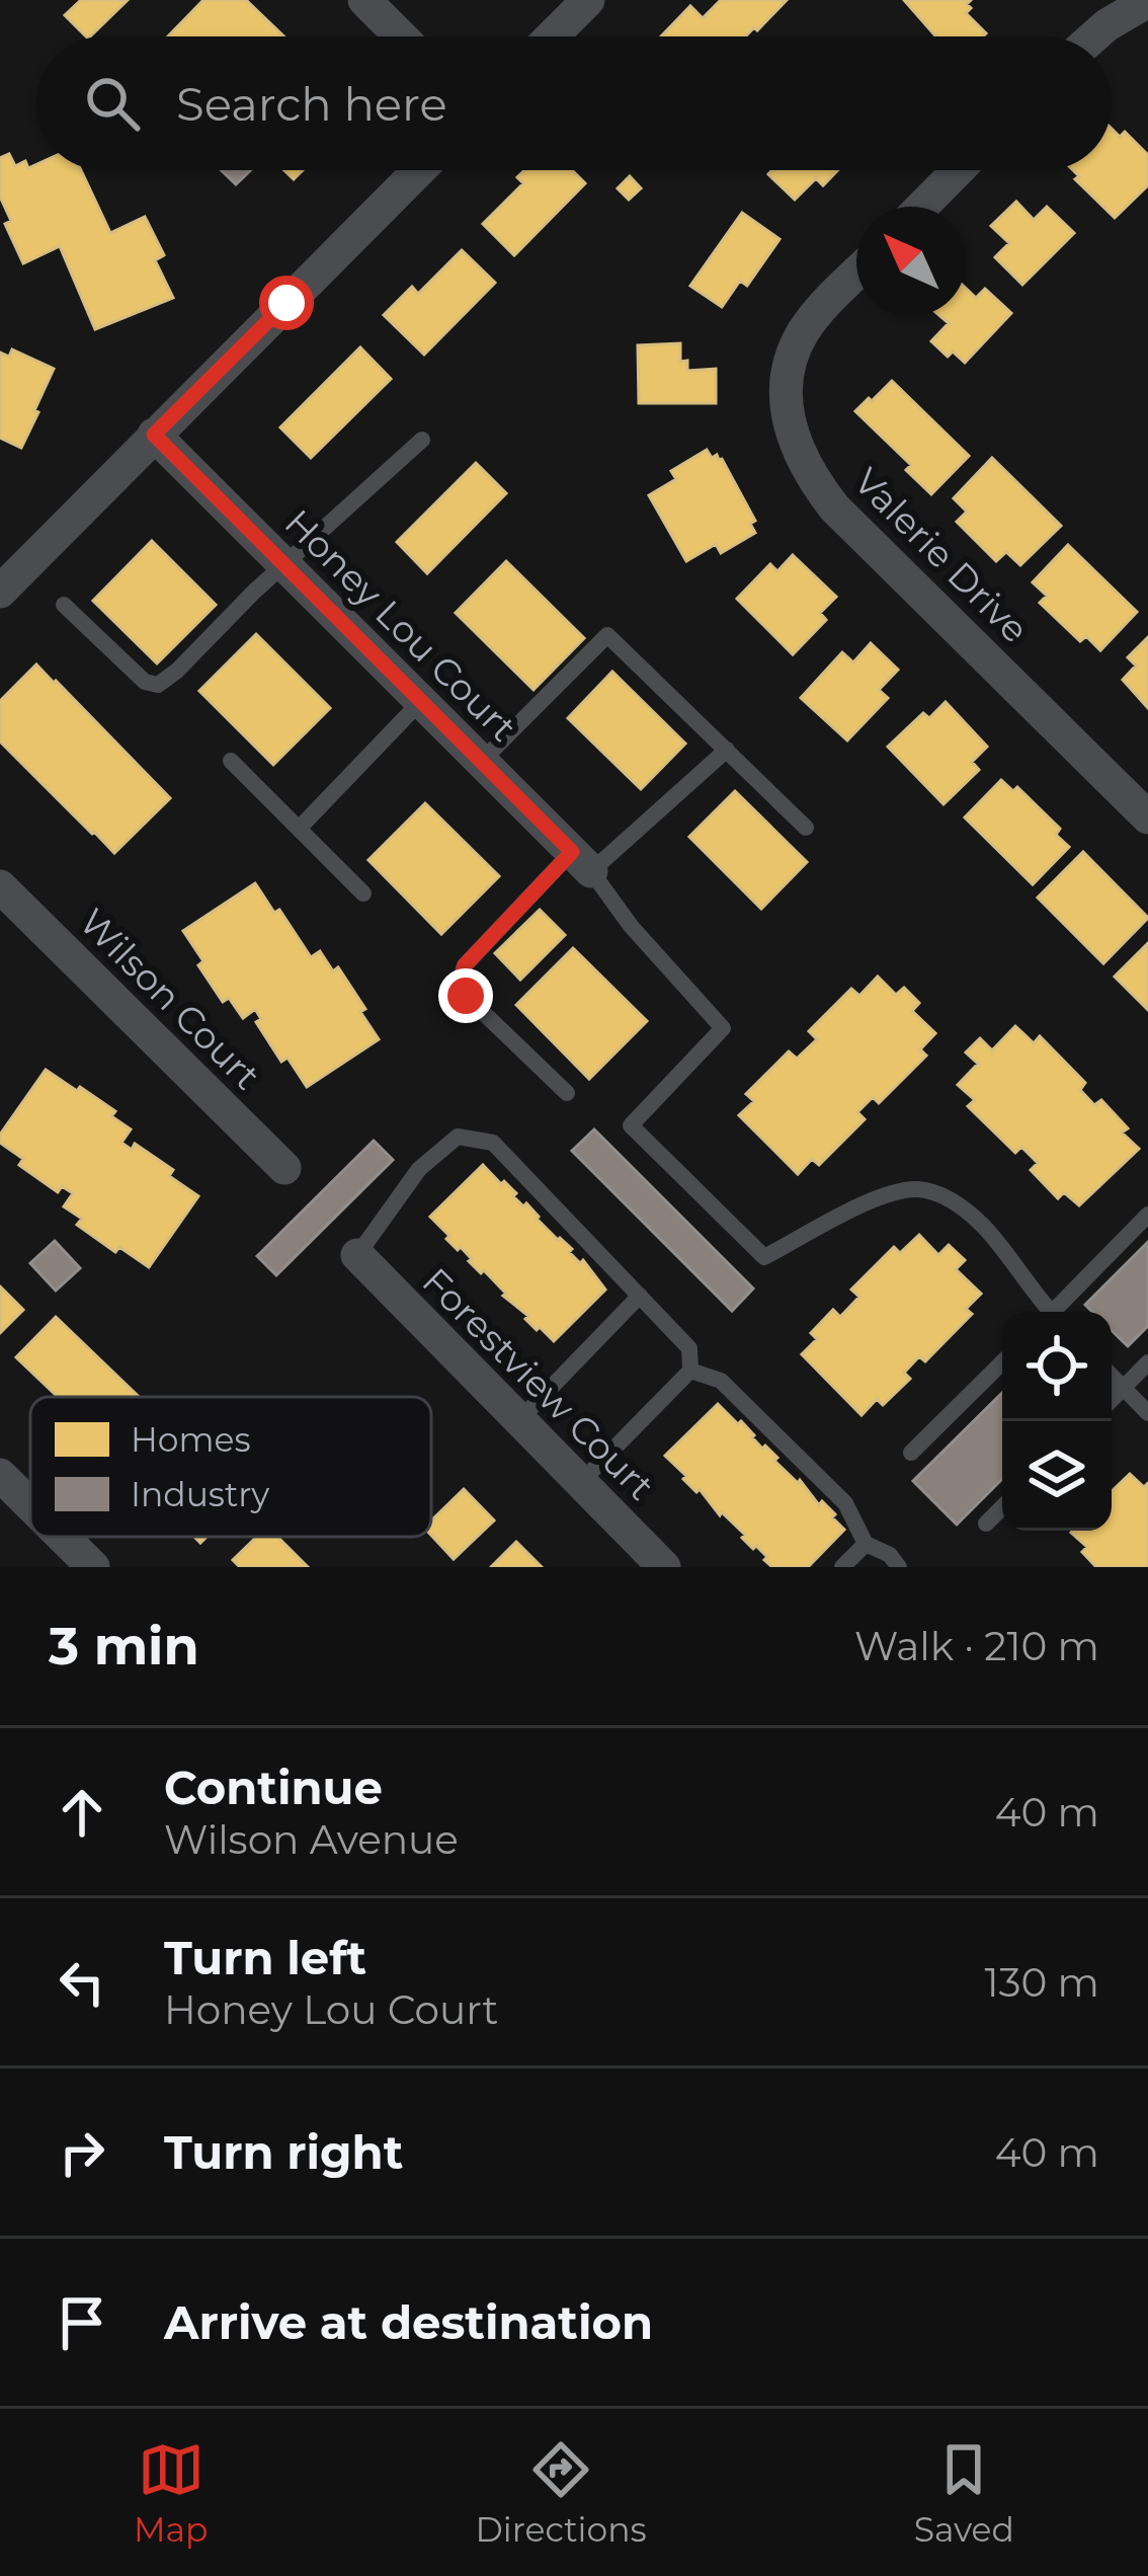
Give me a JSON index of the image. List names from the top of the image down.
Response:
{
  "streets": {
    "street": [
      "Valerie Drive",
      "Honey Lou Court",
      "Wilson Court",
      "Forestview Court"
    ]
  },
  "legend": ["Homes", "Industry"],
  "north": "top left",
  "page": {
    "search": "Search here",
    "heading": ["3 min", "Walk · 210 m"],
    "list": [
      ["Continue", "Wilson Avenue", "40 m"],
      ["Turn left", "Honey Lou Court", "130 m"],
      ["Turn right", "40 m"],
      "Arrive at destination"
    ],
    "nav": ["Map", "Directions", "Saved"]
  }
}
